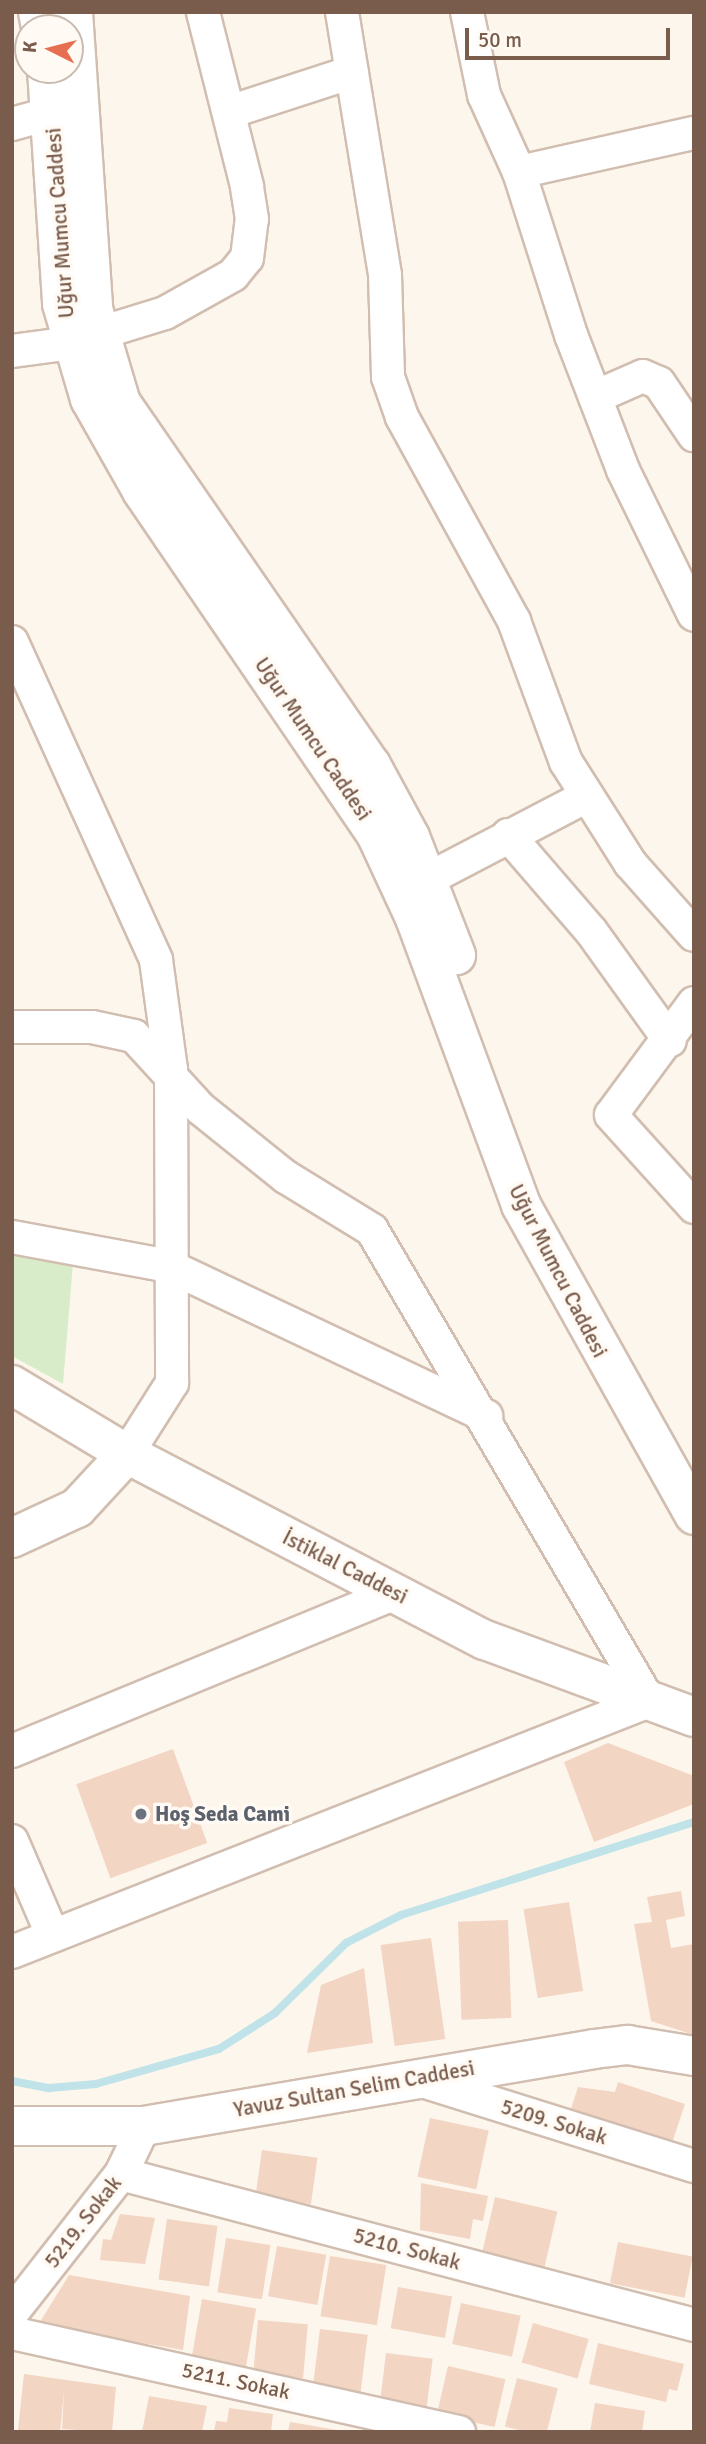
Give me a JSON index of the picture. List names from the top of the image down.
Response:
{
  "streets": {
    "main road": ["Uğur Mumcu Caddesi", "İstiklal Caddesi", "Yavuz Sultan Selim Caddesi"],
    "street": [
      "5209. Sokak",
      "5219. Sokak",
      "5210. Sokak",
      "5211. Sokak"
    ]
  },
  "crossings": [
    ["Yavuz Sultan Selim Caddesi", "5209. Sokak"],
    ["Yavuz Sultan Selim Caddesi", "5219. Sokak"],
    ["5219. Sokak", "5210. Sokak"]
  ],
  "places": ["Hoş Seda Cami"],
  "scale_bar": "50 m",
  "north": "left"
}
